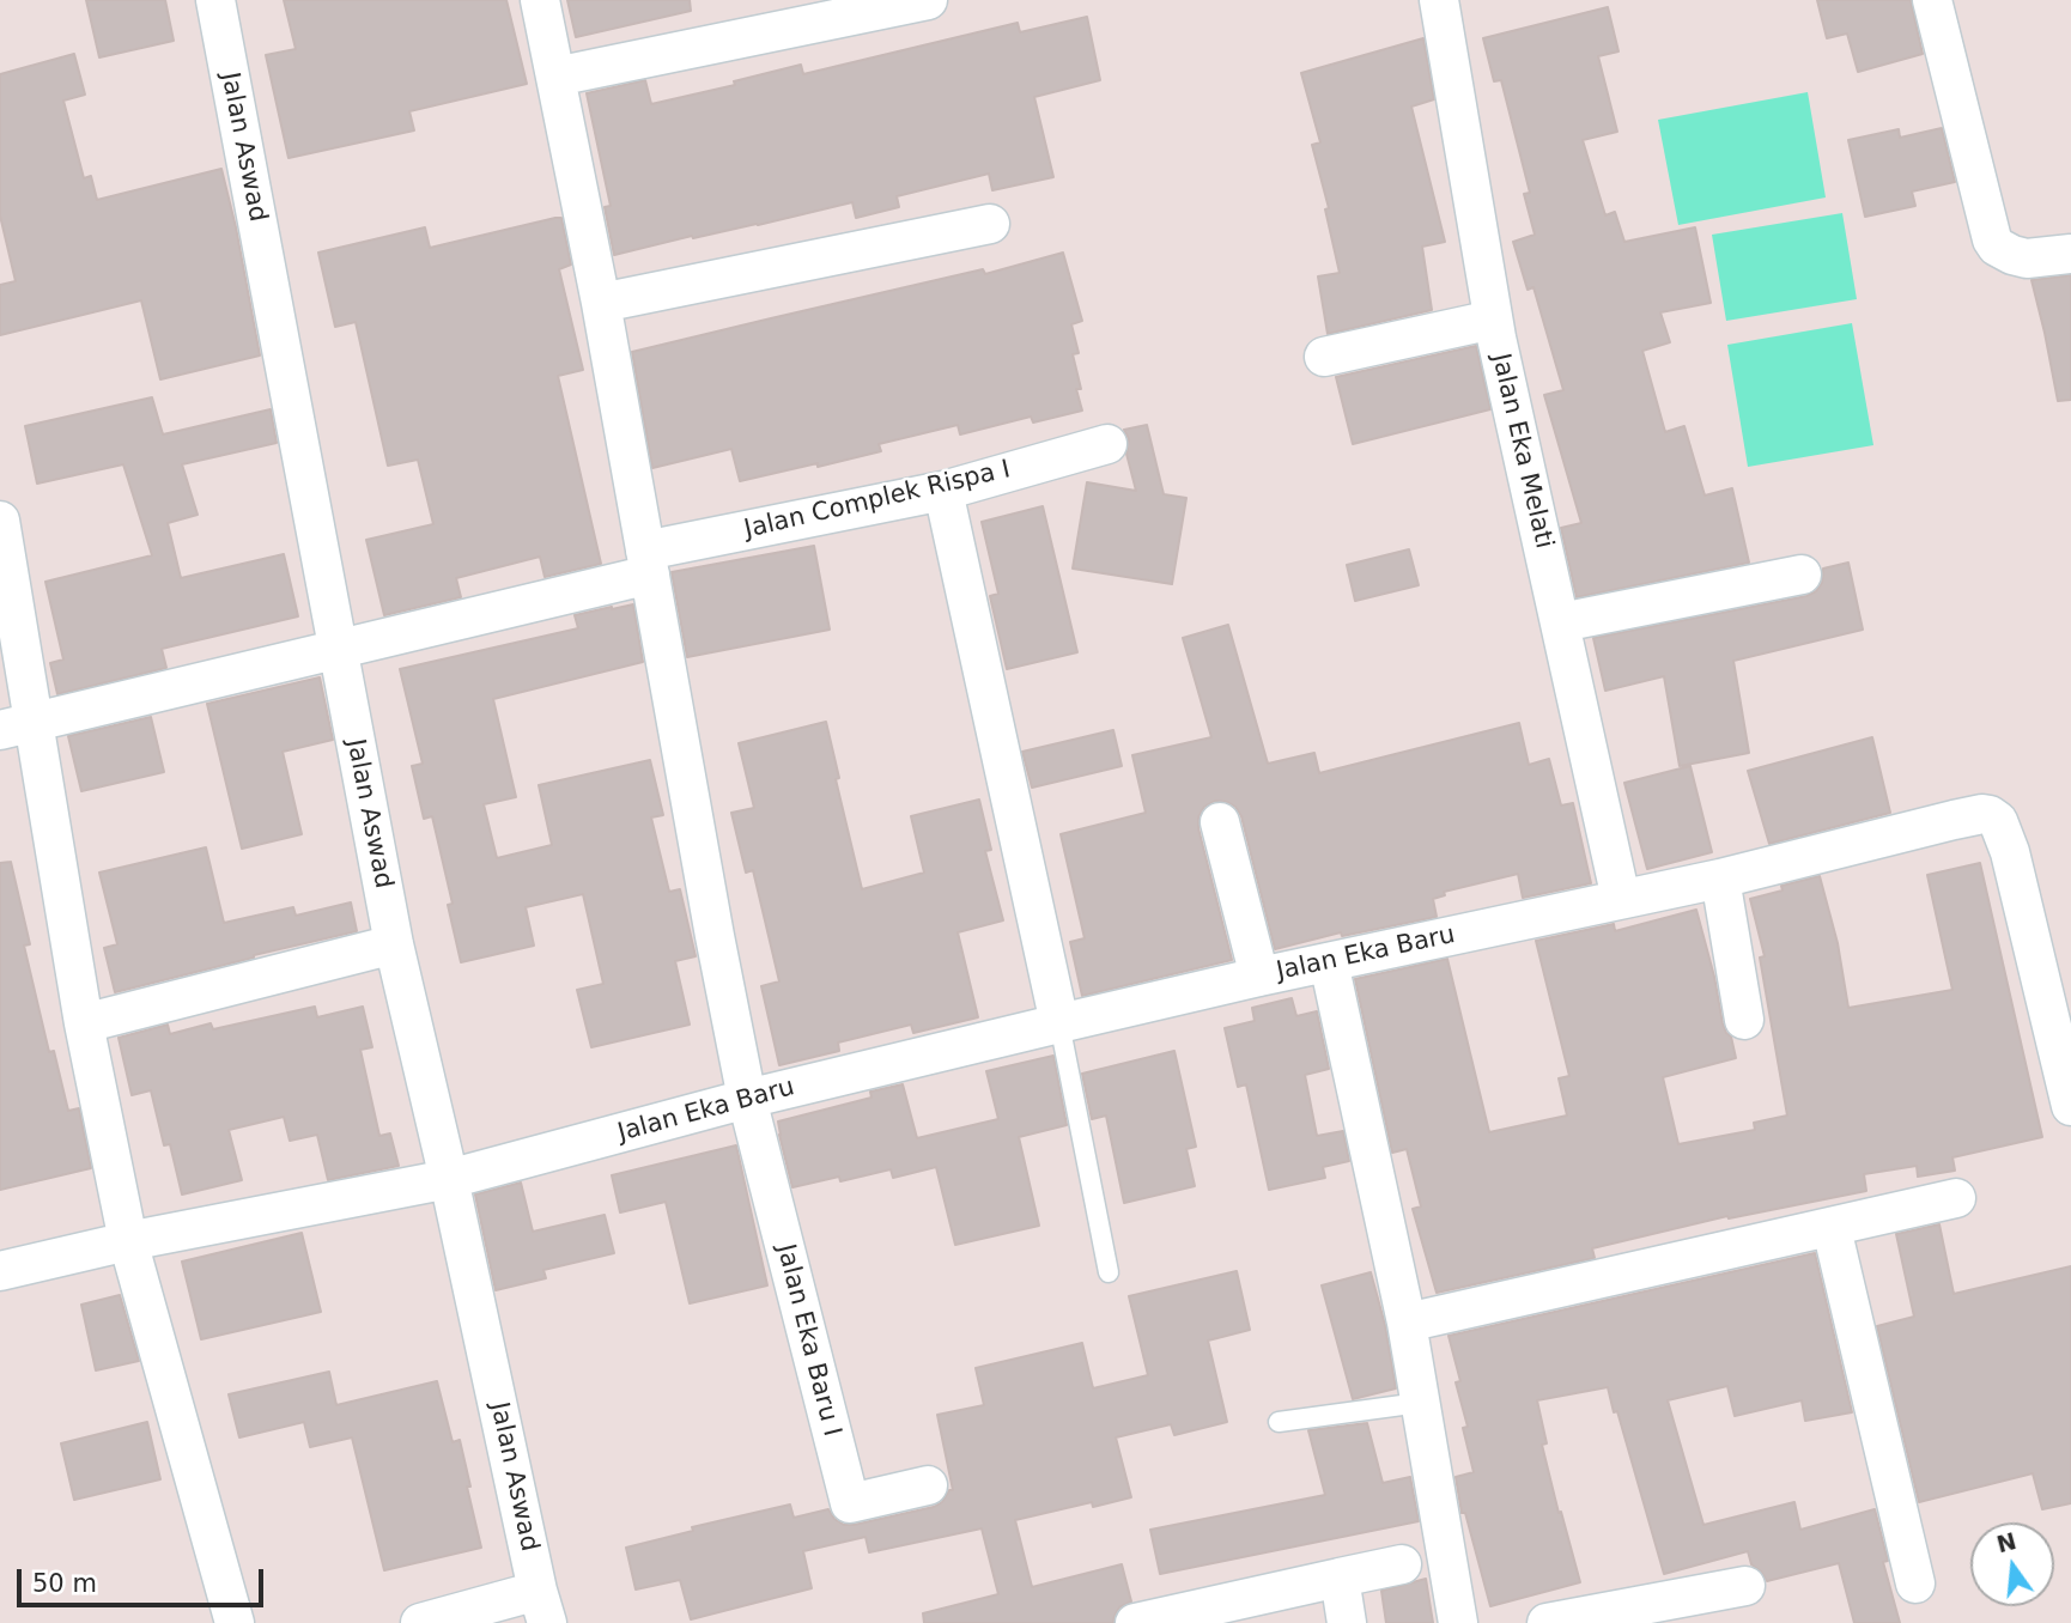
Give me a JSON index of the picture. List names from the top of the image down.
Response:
{
  "streets": {
    "street": [
      "Jalan Aswad",
      "Jalan Eka Melati",
      "Jalan Complek Rispa I",
      "Jalan Eka Baru",
      "Jalan Eka Baru I"
    ]
  },
  "crossings": [
    ["Jalan Aswad", "Jalan Complek Rispa I"],
    ["Jalan Aswad", "Jalan Eka Baru"],
    ["Jalan Eka Melati", "Jalan Eka Baru"],
    ["Jalan Eka Baru", "Jalan Eka Baru I"]
  ],
  "scale_bar": "50 m",
  "north": "top"
}
